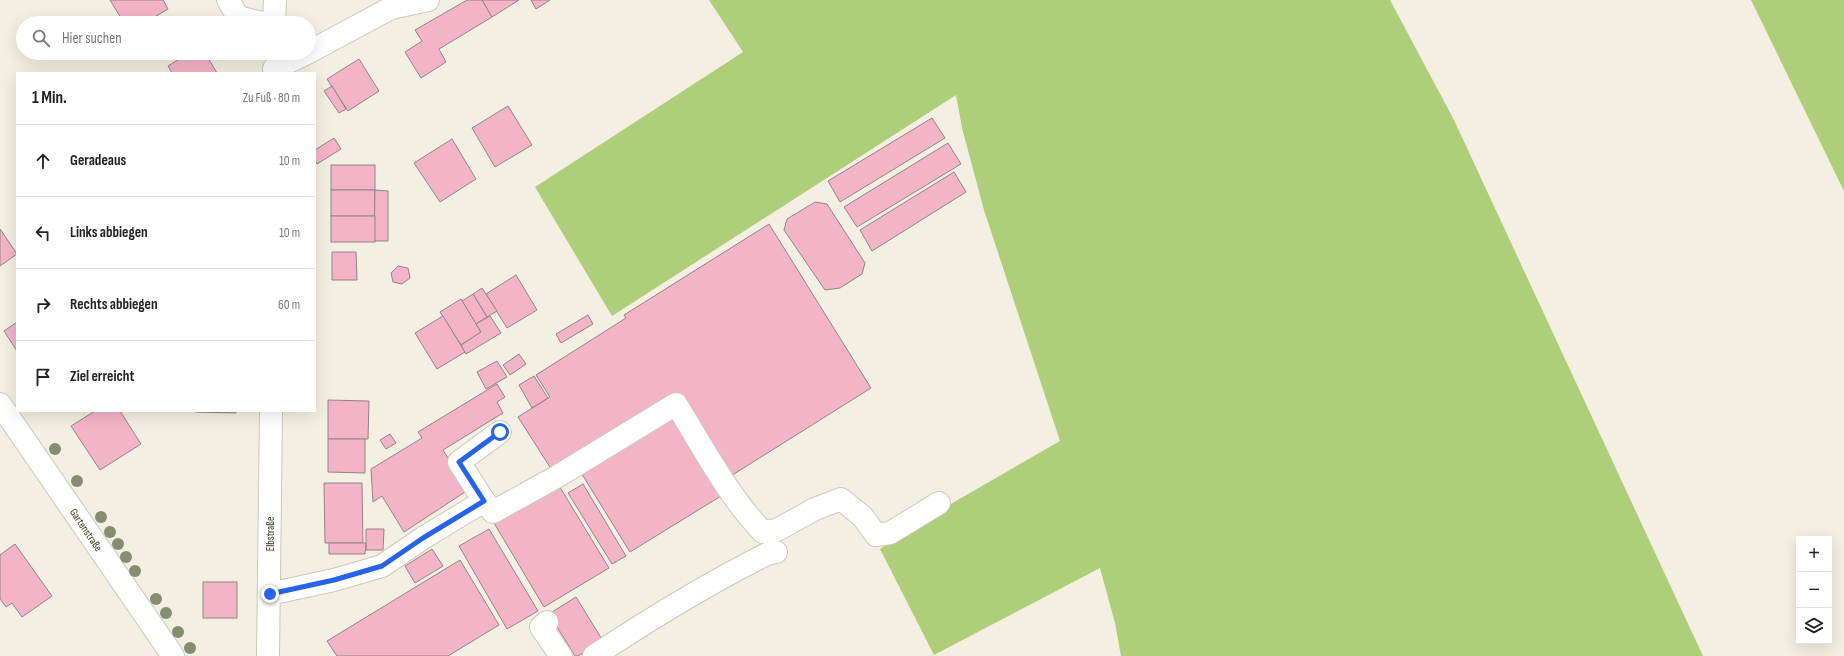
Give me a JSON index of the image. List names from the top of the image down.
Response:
{
  "streets": {
    "street": ["Gartenstraße", "Elbstraße"]
  },
  "page": {
    "search": "Hier suchen",
    "heading": ["1 Min.", "Zu Fuß · 80 m"],
    "list": [
      ["Geradeaus", "10 m"],
      ["Links abbiegen", "10 m"],
      ["Rechts abbiegen", "60 m"],
      "Ziel erreicht"
    ],
    "map_buttons": ["+", "−"]
  }
}
